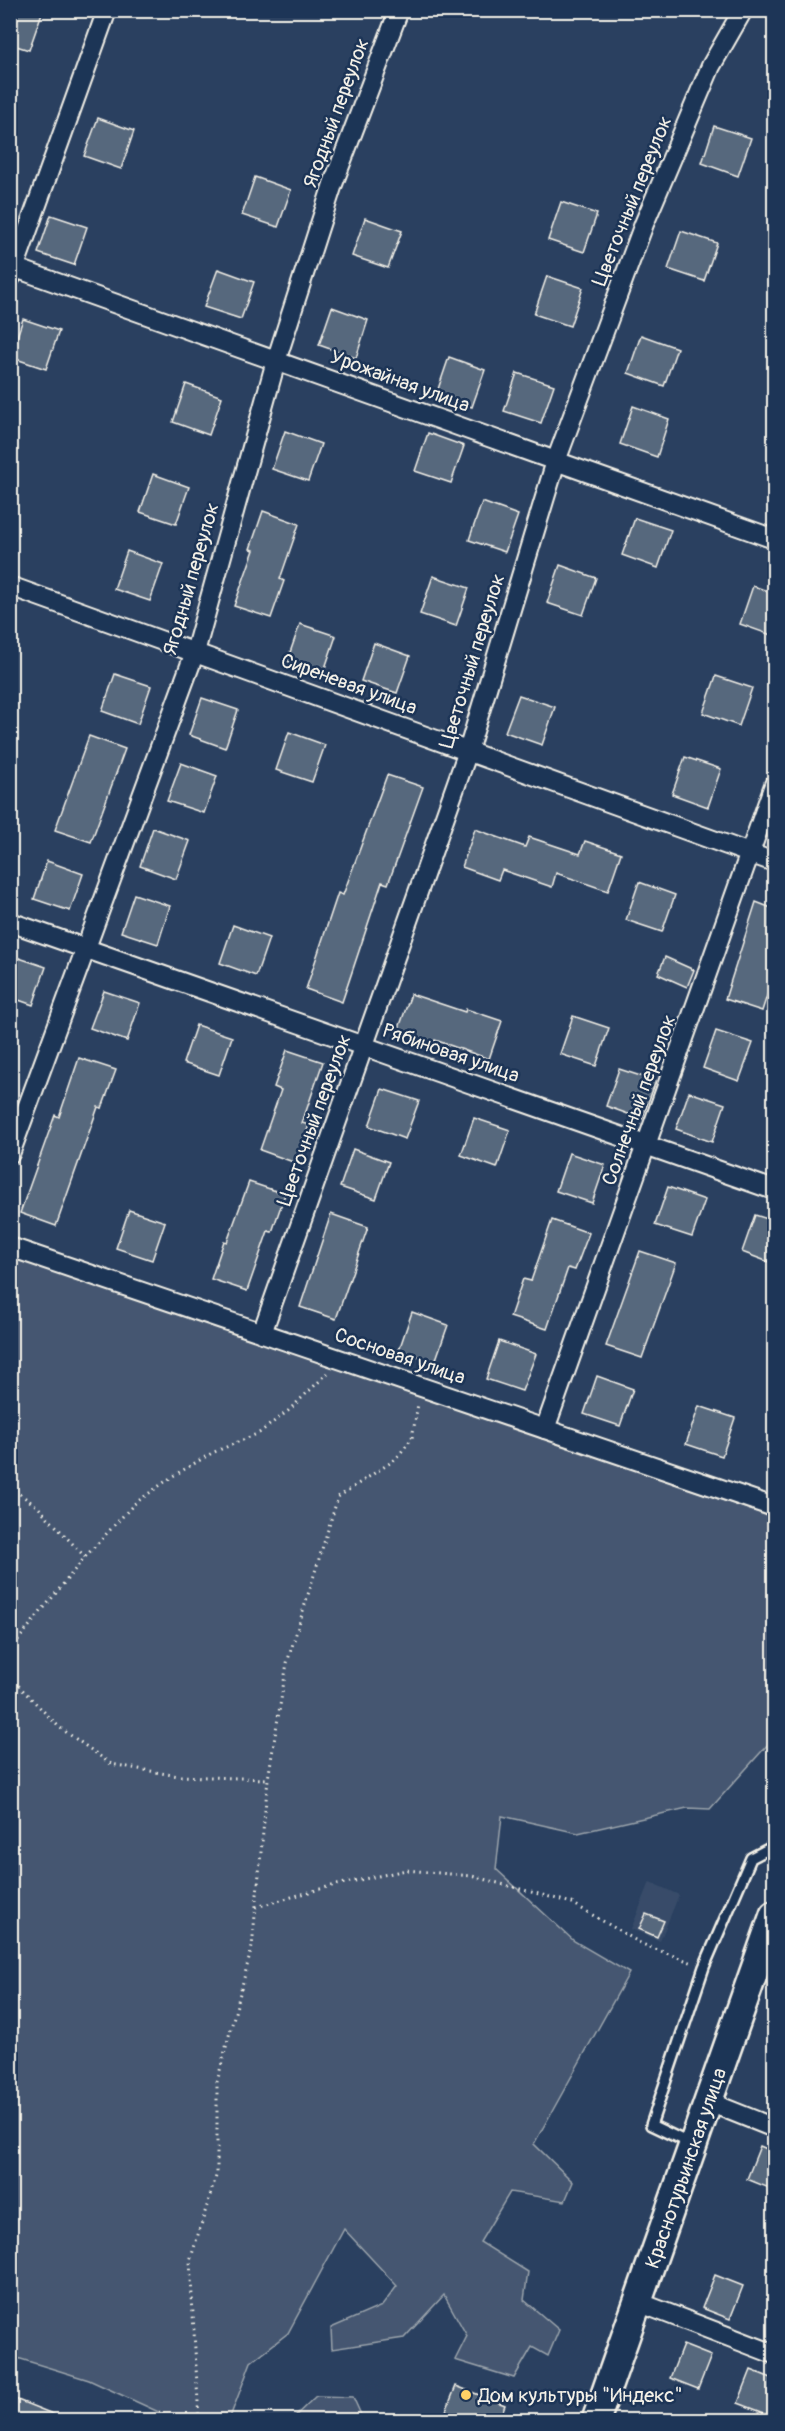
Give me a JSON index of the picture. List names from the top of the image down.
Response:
{
  "streets": {
    "main road": ["Краснотурьинская улица"],
    "street": [
      "Ягодный переулок",
      "Цветочный переулок",
      "Урожайная улица",
      "Сиреневая улица",
      "Рябиновая улица",
      "Солнечный переулок",
      "Сосновая улица"
    ]
  },
  "crossings": [
    ["Ягодный переулок", "Урожайная улица"],
    ["Ягодный переулок", "Сиреневая улица"],
    ["Ягодный переулок", "Рябиновая улица"],
    ["Цветочный переулок", "Урожайная улица"],
    ["Цветочный переулок", "Сиреневая улица"],
    ["Цветочный переулок", "Рябиновая улица"],
    ["Цветочный переулок", "Сосновая улица"],
    ["Сиреневая улица", "Солнечный переулок"],
    ["Рябиновая улица", "Солнечный переулок"],
    ["Солнечный переулок", "Сосновая улица"]
  ],
  "places": ["Дом культуры \"Индекс\""]
}
